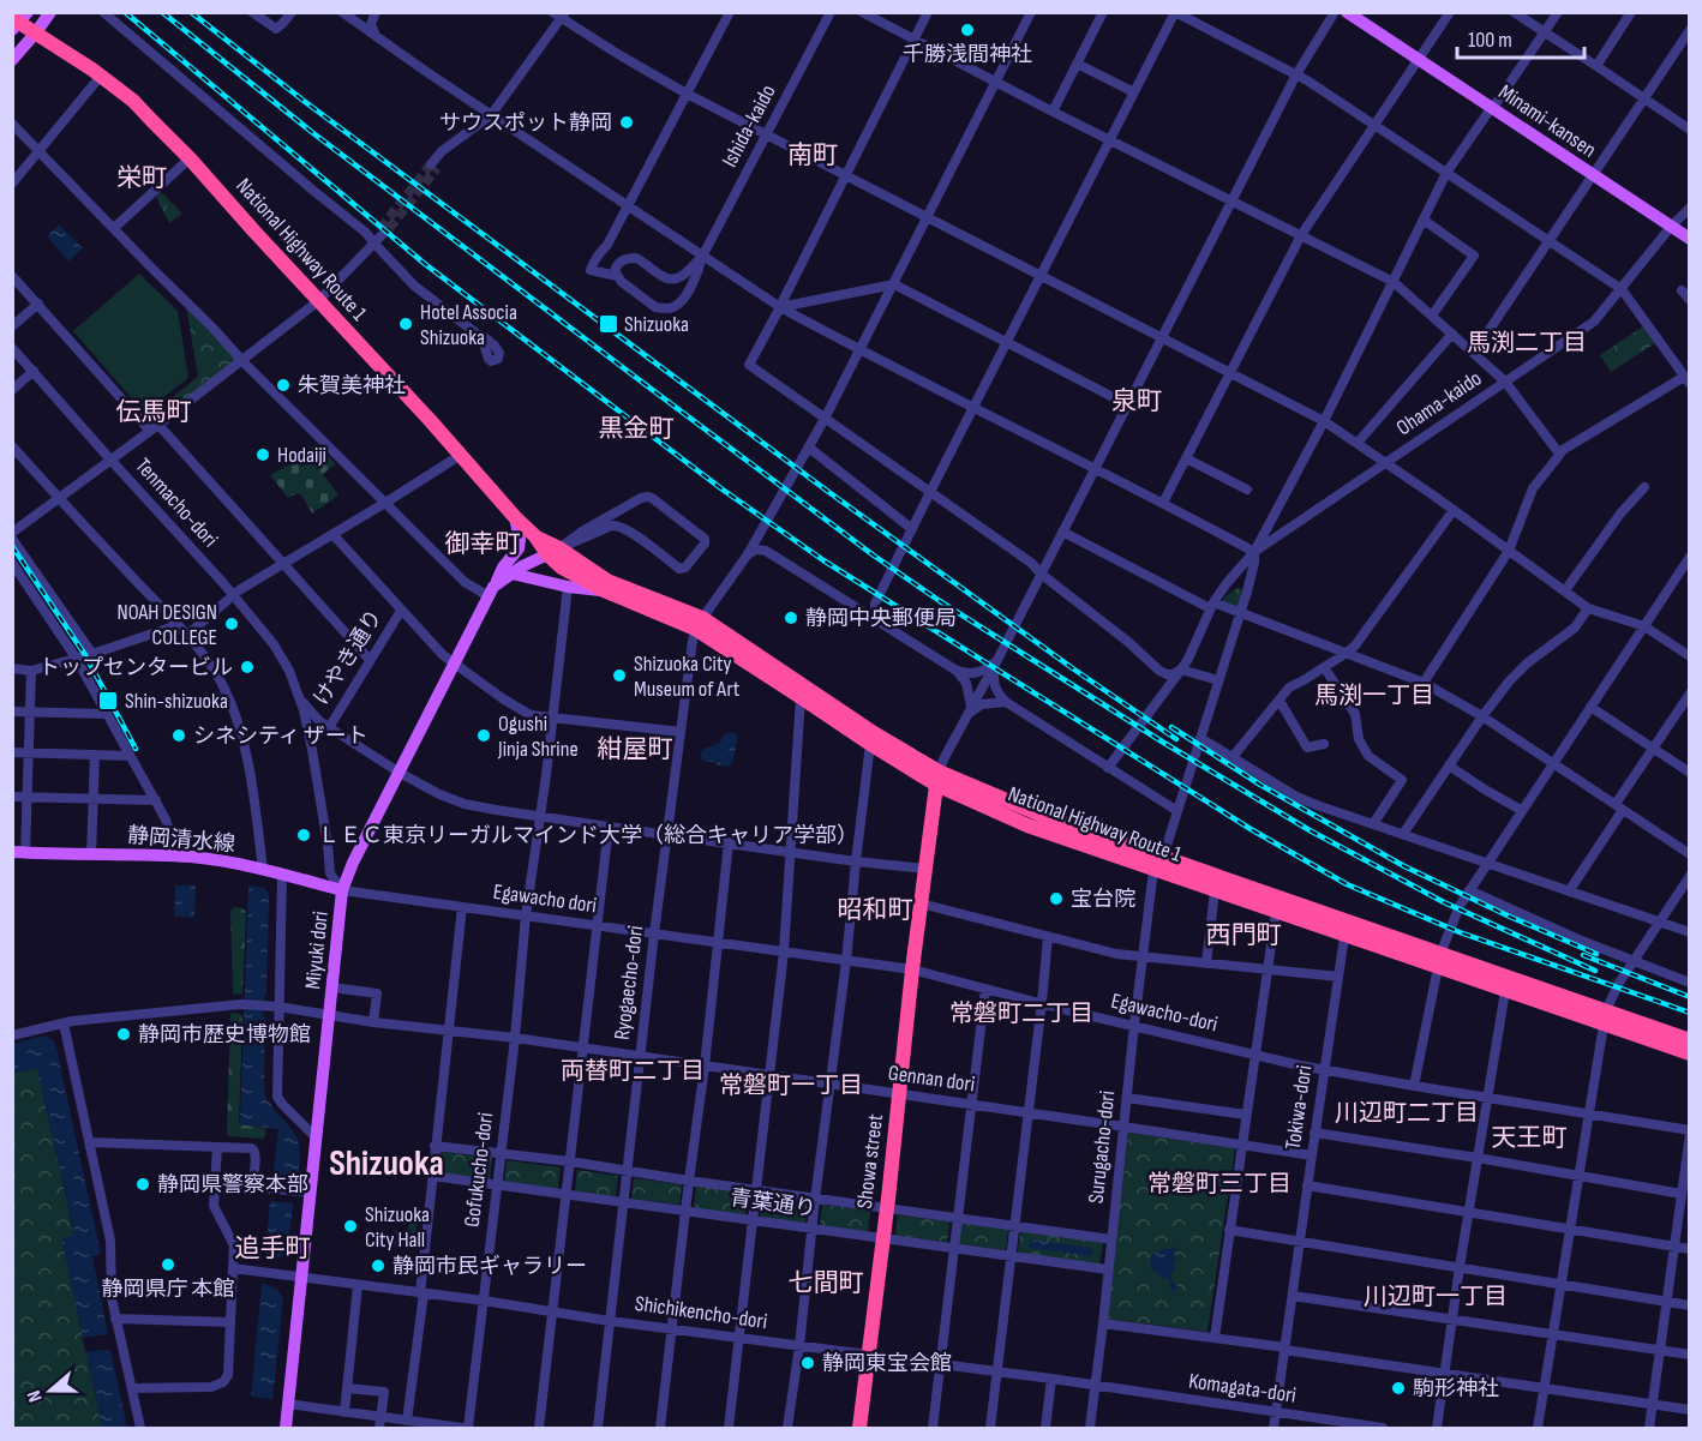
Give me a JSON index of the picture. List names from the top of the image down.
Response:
{
  "streets": {
    "highway": ["National Highway Route 1", "Showa street"],
    "main road": ["Minami-kansen", "静岡清水線", "Miyuki dori"],
    "street": [
      "Ishida-kaido",
      "Ohama-kaido",
      "Tenmacho-dori",
      "けやき通り",
      "Egawacho dori",
      "Ryogaecho-dori",
      "Egawacho-dori",
      "Gennan dori",
      "Tokiwa-dori",
      "Surugacho-dori",
      "Gofukucho-dori",
      "青葉通り",
      "Shichikencho-dori",
      "Komagata-dori"
    ]
  },
  "crossings": [
    ["Minami-kansen", "Ohama-kaido"],
    ["National Highway Route 1", "Miyuki dori"],
    ["National Highway Route 1", "Ryogaecho-dori"],
    ["National Highway Route 1", "Tokiwa-dori"],
    ["National Highway Route 1", "Surugacho-dori"],
    ["National Highway Route 1", "Showa street"],
    ["Ohama-kaido", "Surugacho-dori"],
    ["静岡清水線", "Egawacho dori"],
    ["静岡清水線", "Miyuki dori"],
    ["Egawacho dori", "Miyuki dori"],
    ["Egawacho dori", "Ryogaecho-dori"],
    ["Egawacho dori", "Egawacho-dori"],
    ["Egawacho dori", "Showa street"],
    ["Egawacho dori", "Gofukucho-dori"],
    ["Miyuki dori", "Gennan dori"],
    ["Miyuki dori", "Shichikencho-dori"],
    ["Ryogaecho-dori", "Gennan dori"],
    ["Ryogaecho-dori", "青葉通り"],
    ["Ryogaecho-dori", "Shichikencho-dori"],
    ["Egawacho-dori", "Tokiwa-dori"],
    ["Egawacho-dori", "Surugacho-dori"],
    ["Egawacho-dori", "Showa street"],
    ["Gennan dori", "Tokiwa-dori"],
    ["Gennan dori", "Surugacho-dori"],
    ["Gennan dori", "Showa street"],
    ["Gennan dori", "Gofukucho-dori"],
    ["Tokiwa-dori", "Komagata-dori"],
    ["Surugacho-dori", "青葉通り"],
    ["Surugacho-dori", "Shichikencho-dori"],
    ["Surugacho-dori", "Komagata-dori"],
    ["Showa street", "青葉通り"],
    ["Showa street", "Shichikencho-dori"],
    ["Gofukucho-dori", "青葉通り"],
    ["Gofukucho-dori", "Shichikencho-dori"],
    ["Shichikencho-dori", "Komagata-dori"]
  ],
  "districts": [
    "南町",
    "栄町",
    "馬渕二丁目",
    "泉町",
    "伝馬町",
    "黒金町",
    "御幸町",
    "馬渕一丁目",
    "紺屋町",
    "昭和町",
    "西門町",
    "常磐町二丁目",
    "両替町二丁目",
    "常磐町一丁目",
    "川辺町二丁目",
    "天王町",
    "Shizuoka",
    "常磐町三丁目",
    "追手町",
    "七間町",
    "川辺町一丁目"
  ],
  "places": {
    "other": [
      "千勝浅間神社",
      "サウスポット静岡",
      "Hotel Associa Shizuoka",
      "朱賀美神社",
      "Hodaiji",
      "静岡中央郵便局",
      "NOAH DESIGN COLLEGE",
      "トップセンタービル",
      "Shizuoka City Museum of Art",
      "シネシティ ザート",
      "Ogushi Jinja Shrine",
      "ＬＥＣ東京リーガルマインド大学（総合キャリア学部）",
      "宝台院",
      "静岡市歴史博物館",
      "静岡県警察本部",
      "Shizuoka City Hall",
      "静岡県庁 本館",
      "静岡市民ギャラリー",
      "静岡東宝会館",
      "駒形神社"
    ],
    "transit": ["Shizuoka", "Shin-shizuoka"]
  },
  "scale_bar": "100 m",
  "north": "left"
}
